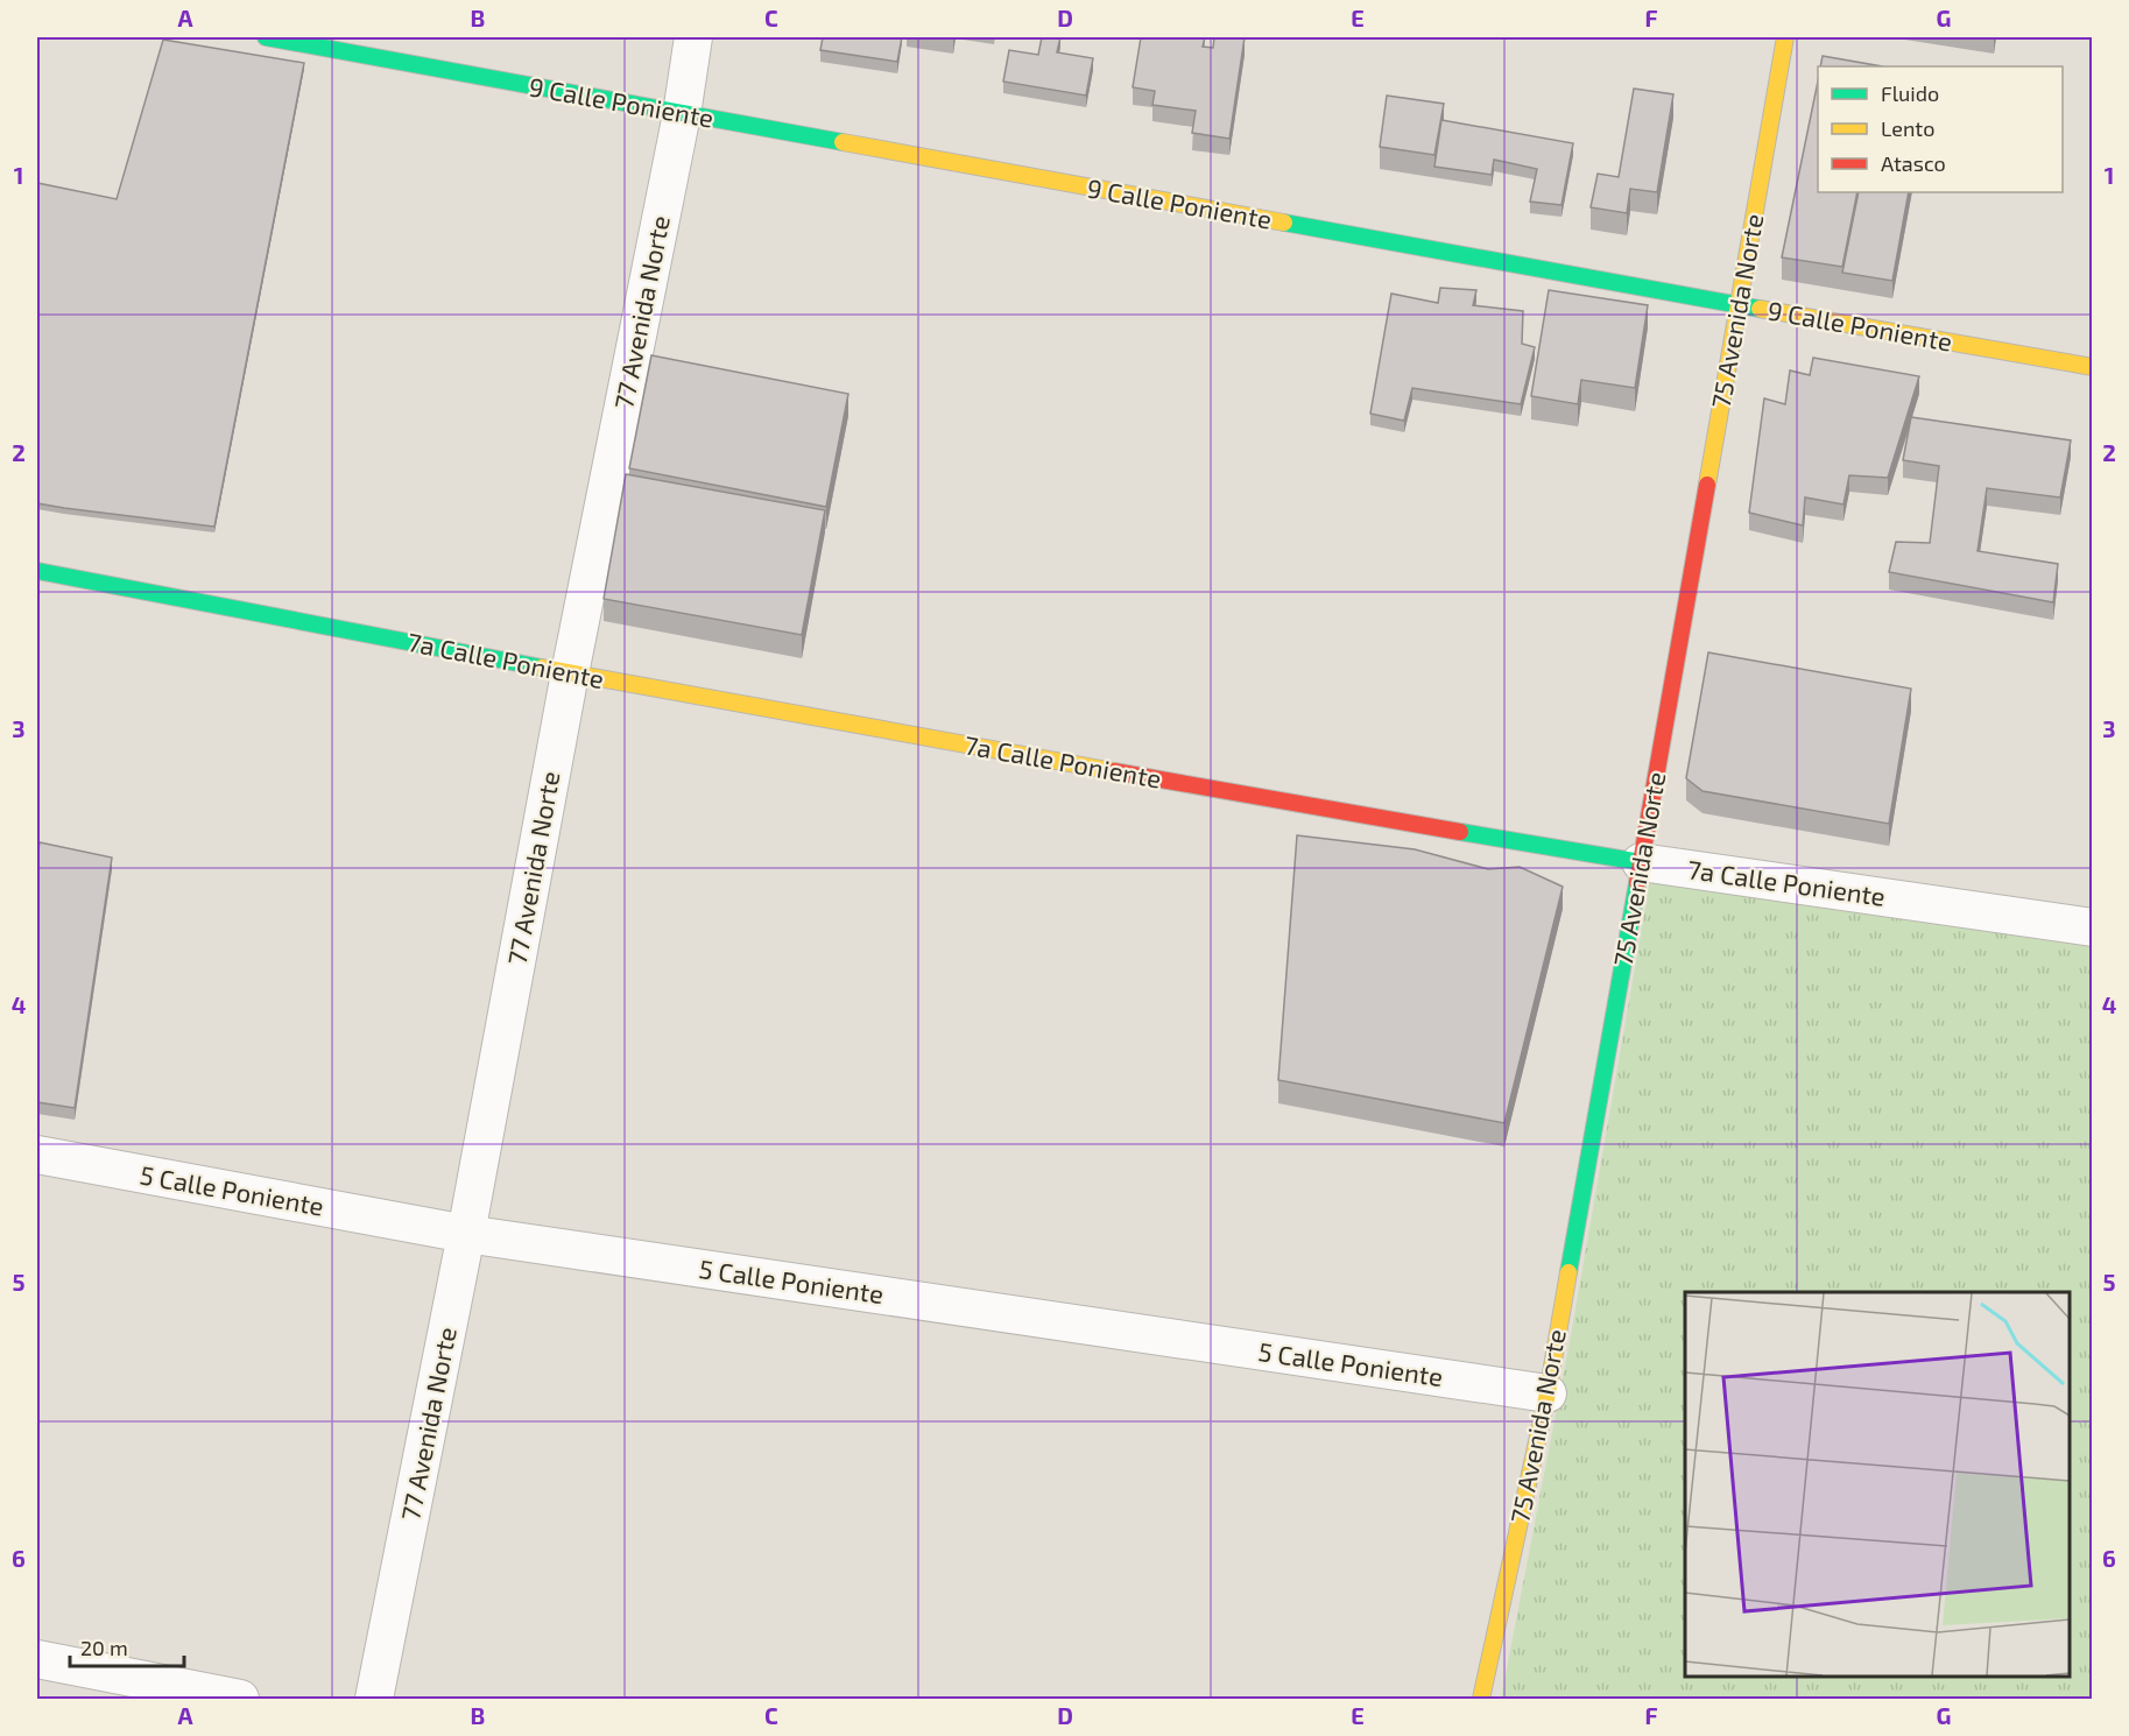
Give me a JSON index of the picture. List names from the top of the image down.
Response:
{
  "streets": {
    "street": [
      "9 Calle Poniente",
      "75 Avenida Norte",
      "77 Avenida Norte",
      "7a Calle Poniente",
      "5 Calle Poniente"
    ]
  },
  "crossings": [
    ["9 Calle Poniente", "75 Avenida Norte"],
    ["9 Calle Poniente", "77 Avenida Norte"],
    ["75 Avenida Norte", "7a Calle Poniente"],
    ["75 Avenida Norte", "5 Calle Poniente"],
    ["77 Avenida Norte", "7a Calle Poniente"],
    ["77 Avenida Norte", "5 Calle Poniente"]
  ],
  "legend": ["Fluido", "Lento", "Atasco"],
  "scale_bar": "20 m",
  "grid": {
    "columns": [
      "A",
      "B",
      "C",
      "D",
      "E",
      "F",
      "G"
    ],
    "rows": [
      "1",
      "2",
      "3",
      "4",
      "5",
      "6"
    ]
  }
}
